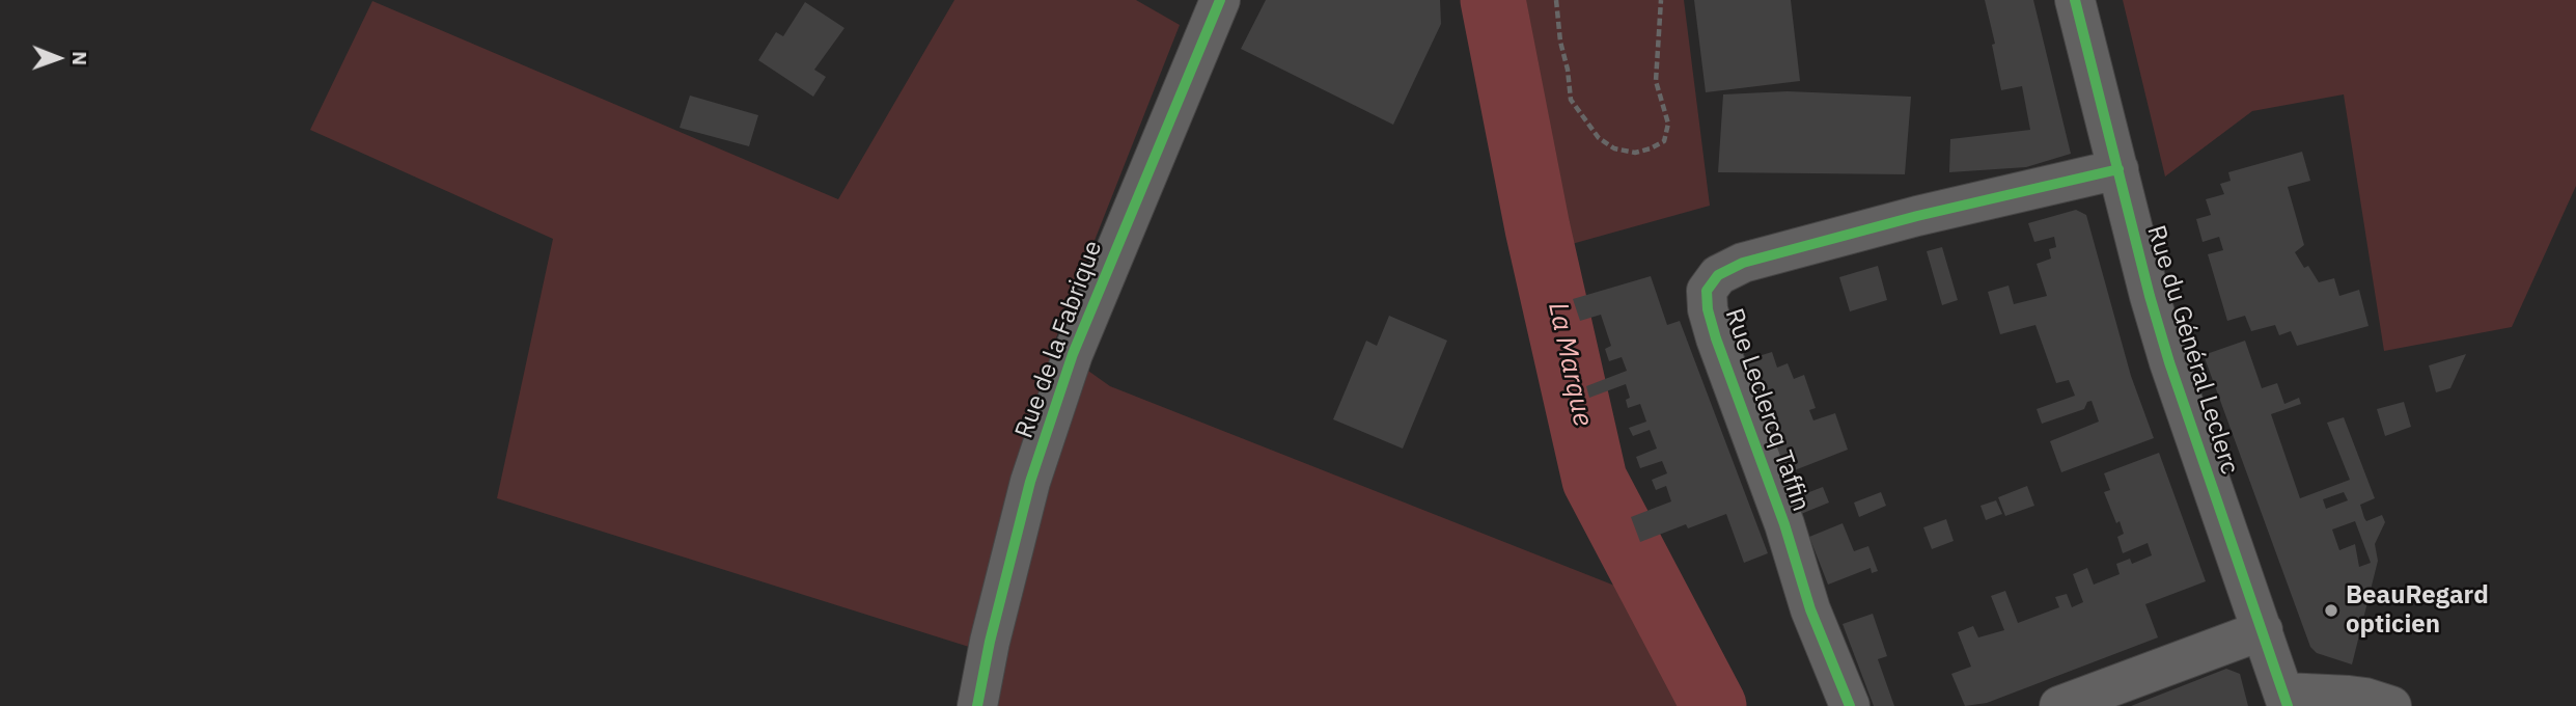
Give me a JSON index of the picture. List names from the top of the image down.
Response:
{
  "streets": {
    "street": ["Rue de la Fabrique", "Rue du Général Leclerc", "Rue Leclercq Taffin"]
  },
  "crossings": [
    ["Rue du Général Leclerc", "Rue Leclercq Taffin"]
  ],
  "water": ["La Marque"],
  "places": ["BeauRegard opticien"],
  "north": "right"
}
